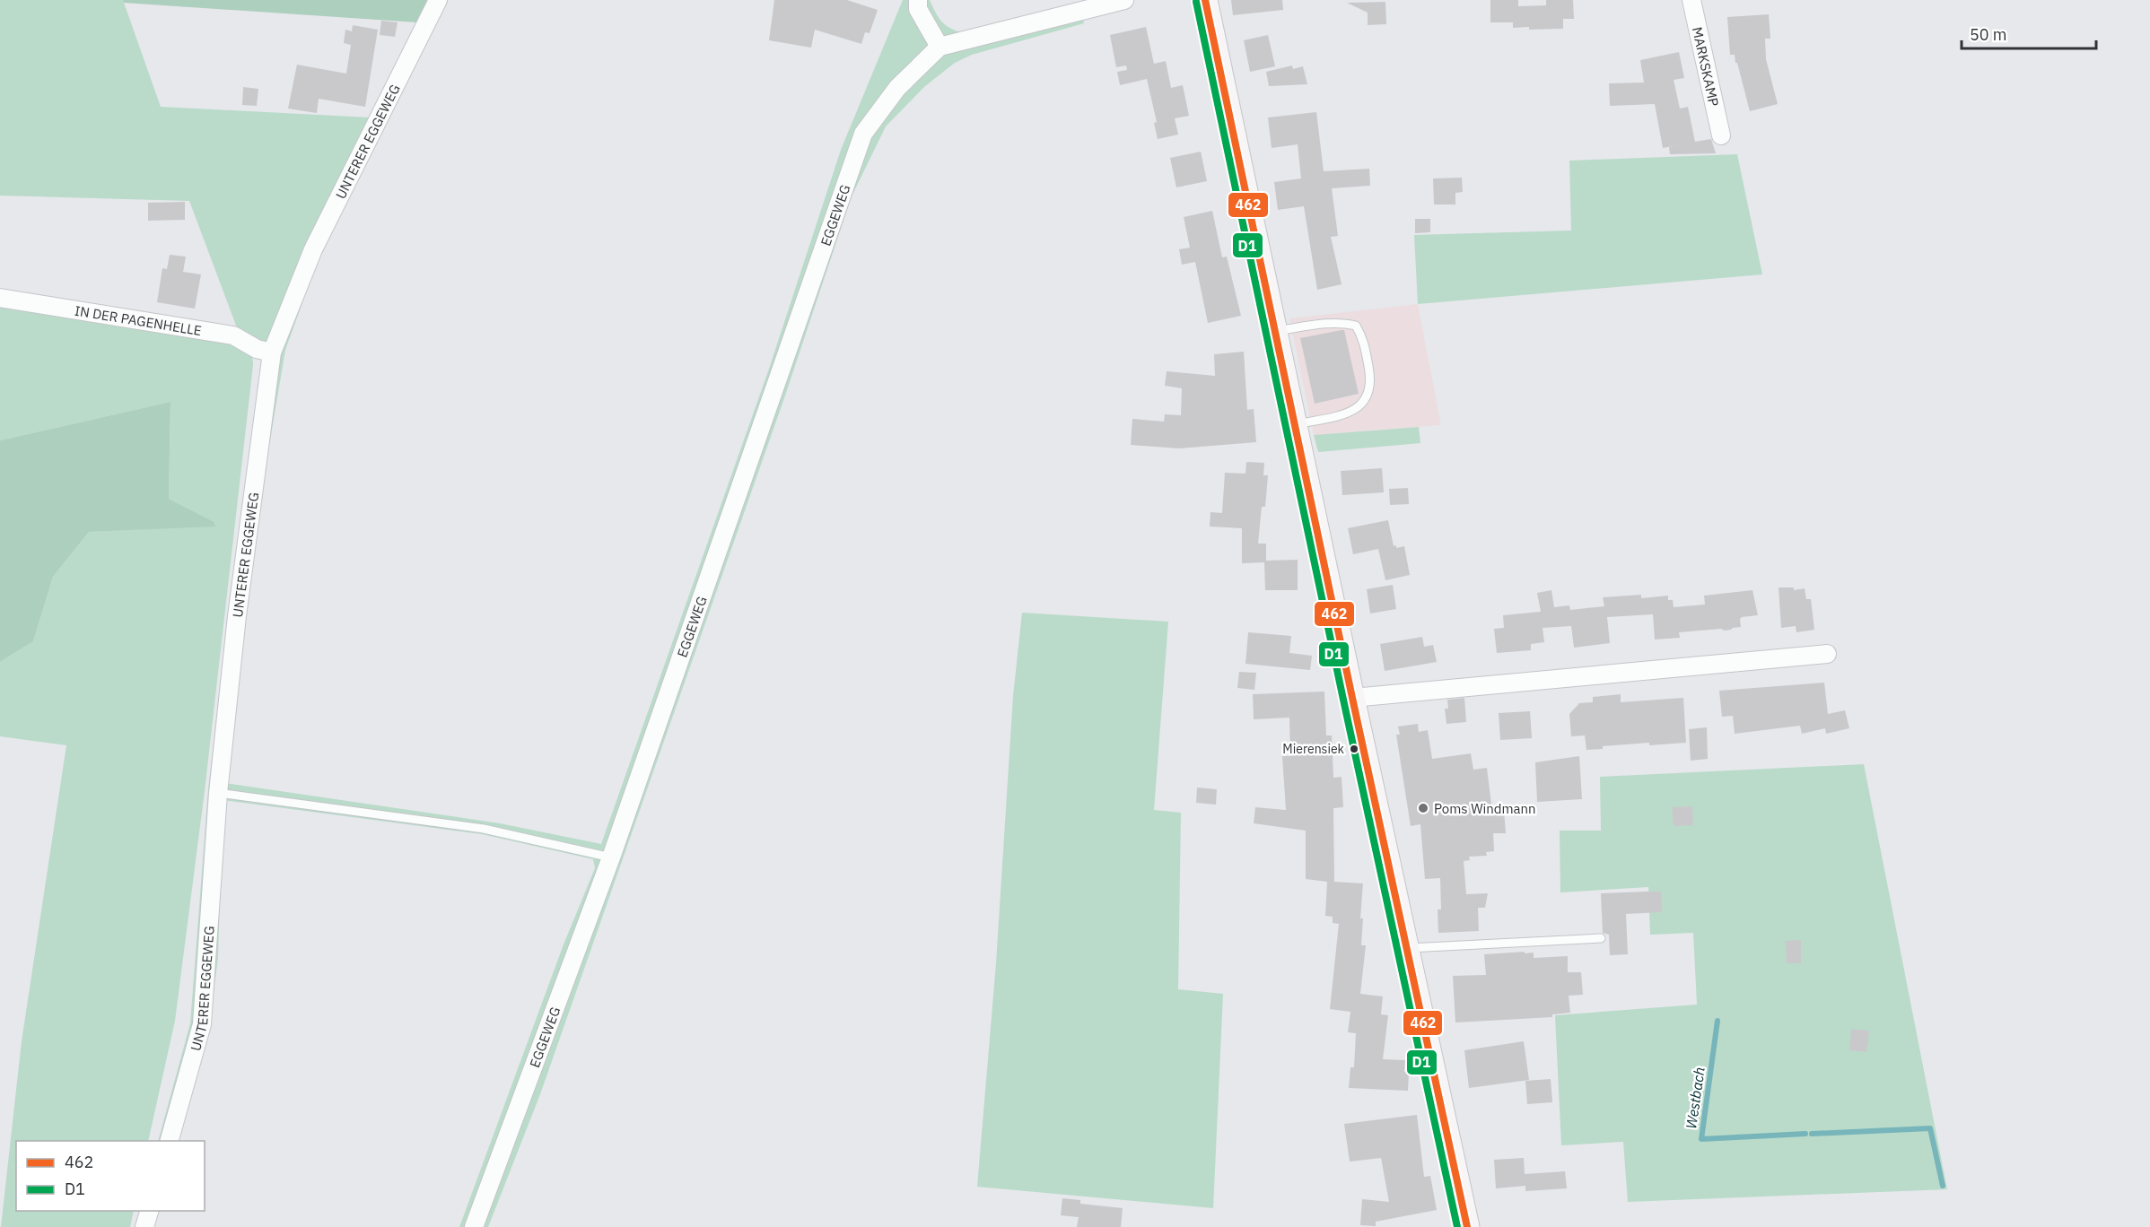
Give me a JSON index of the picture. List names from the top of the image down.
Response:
{
  "streets": {
    "street": [
      "MARKSKAMP",
      "UNTERER EGGEWEG",
      "EGGEWEG",
      "IN DER PAGENHELLE"
    ]
  },
  "crossings": [
    ["UNTERER EGGEWEG", "IN DER PAGENHELLE"]
  ],
  "water": ["Westbach"],
  "places": ["Mierensiek", "Poms Windmann"],
  "lines": ["transit line 462", "transit line D1"],
  "legend": ["462", "D1"],
  "scale_bar": "50 m"
}
